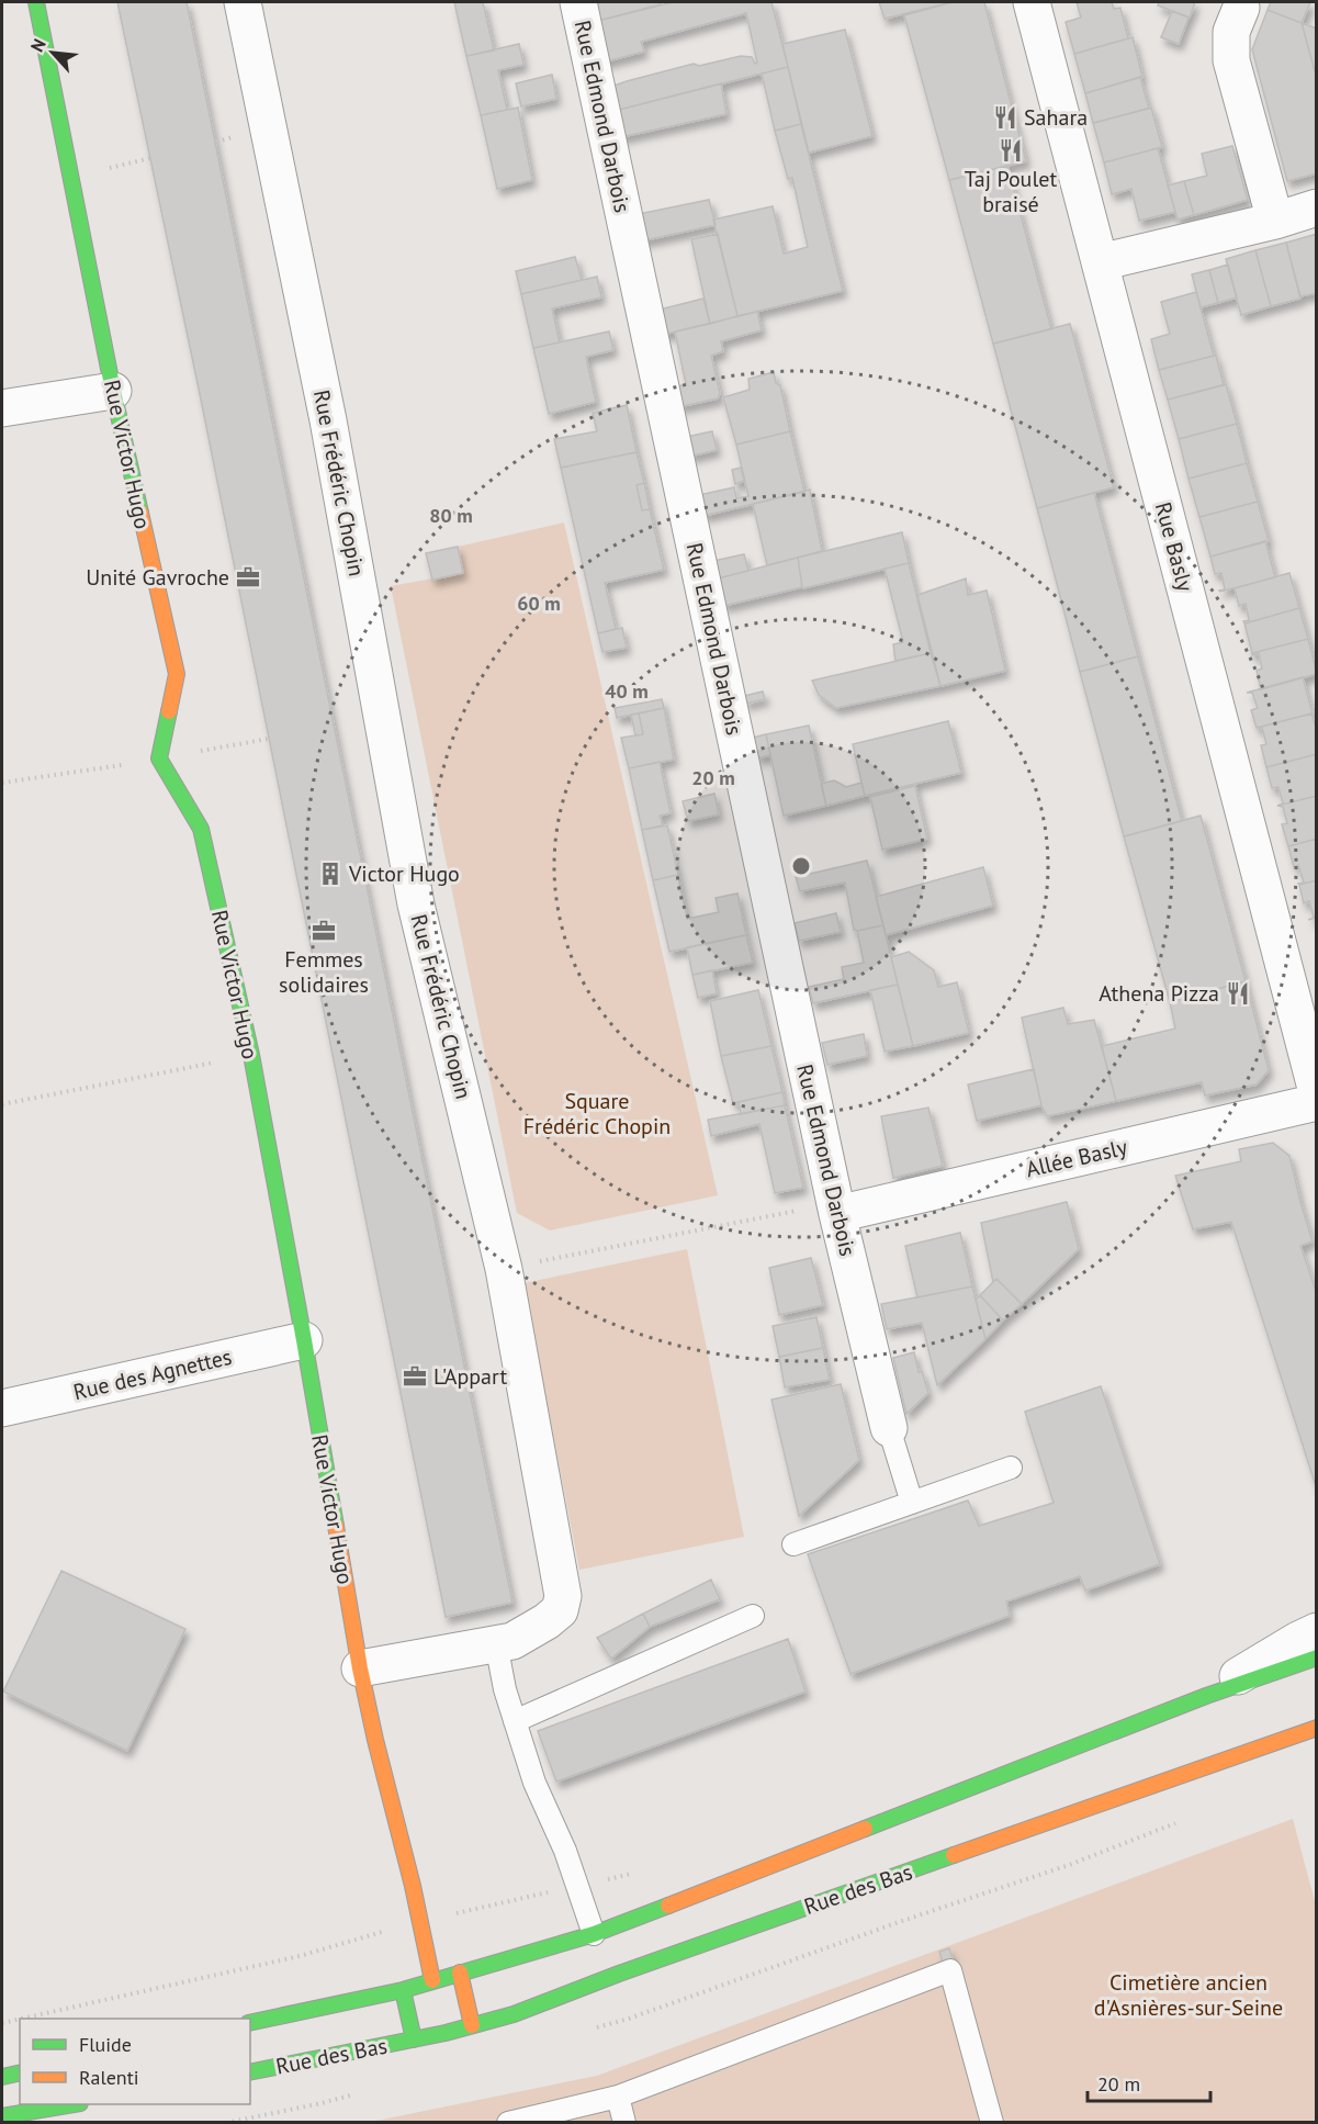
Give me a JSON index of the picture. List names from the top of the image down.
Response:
{
  "streets": {
    "main road": ["Rue Victor Hugo", "Rue des Bas"],
    "street": [
      "Rue Edmond Darbois",
      "Rue Frédéric Chopin",
      "Rue Basly",
      "Allée Basly",
      "Rue des Agnettes"
    ]
  },
  "crossings": [
    ["Rue Edmond Darbois", "Allée Basly"],
    ["Rue Victor Hugo", "Rue Frédéric Chopin"],
    ["Rue Victor Hugo", "Rue des Agnettes"]
  ],
  "parks": ["Square Frédéric Chopin", "Cimetière ancien d'Asnières-sur-Seine"],
  "places": {
    "restaurant": ["Sahara", "Taj Poulet braisé", "Athena Pizza"],
    "office": ["Unité Gavroche", "Femmes solidaires", "L'Appart"],
    "building": ["Victor Hugo"]
  },
  "legend": ["Fluide", "Ralenti"],
  "scale_bar": "20 m",
  "north": "top left",
  "rings": [
    "80 m",
    "60 m",
    "40 m",
    "20 m"
  ]
}
